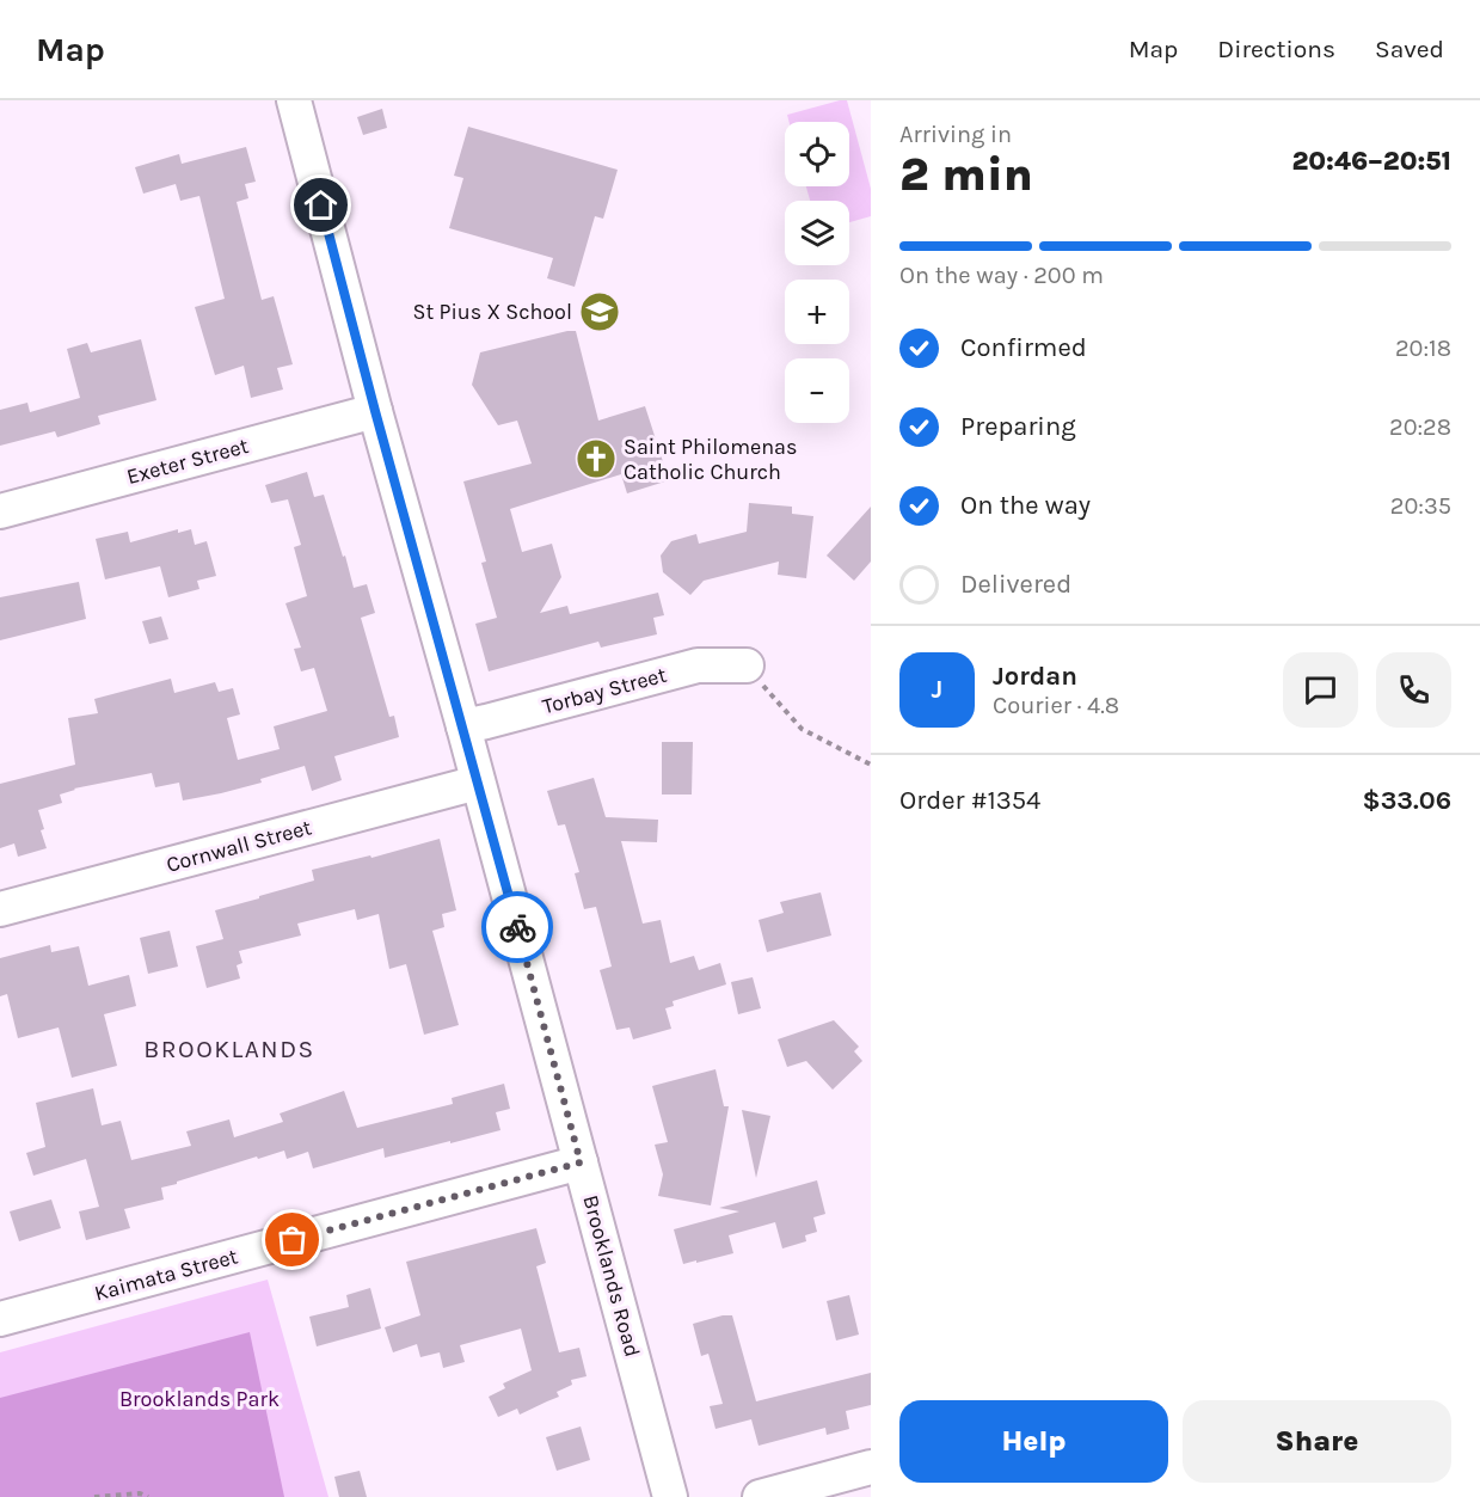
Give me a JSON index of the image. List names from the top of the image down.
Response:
{
  "streets": {
    "street": [
      "Exeter Street",
      "Torbay Street",
      "Cornwall Street",
      "Kaimata Street",
      "Brooklands Road"
    ]
  },
  "crossings": [
    ["Exeter Street", "Brooklands Road"],
    ["Torbay Street", "Brooklands Road"],
    ["Cornwall Street", "Brooklands Road"],
    ["Kaimata Street", "Brooklands Road"]
  ],
  "districts": ["BROOKLANDS"],
  "parks": ["Brooklands Park"],
  "places": {
    "school or university": ["St Pius X School"],
    "church": ["Saint Philomenas Catholic Church"]
  },
  "page": {
    "header": "Map",
    "nav": ["Map", "Directions", "Saved"],
    "heading": ["2 min", "Arriving in", "20:46–20:51"],
    "panel": [
      "Jordan",
      "Courier · 4.8",
      "Order #1354",
      "$33.06"
    ],
    "map_buttons": ["+", "−"],
    "bar": "On the way · 200 m",
    "list": [
      ["Confirmed", "20:18"],
      ["Preparing", "20:28"],
      ["On the way", "20:35"],
      "Delivered"
    ],
    "round": "J",
    "buttons": ["Help", "Share"]
  }
}
